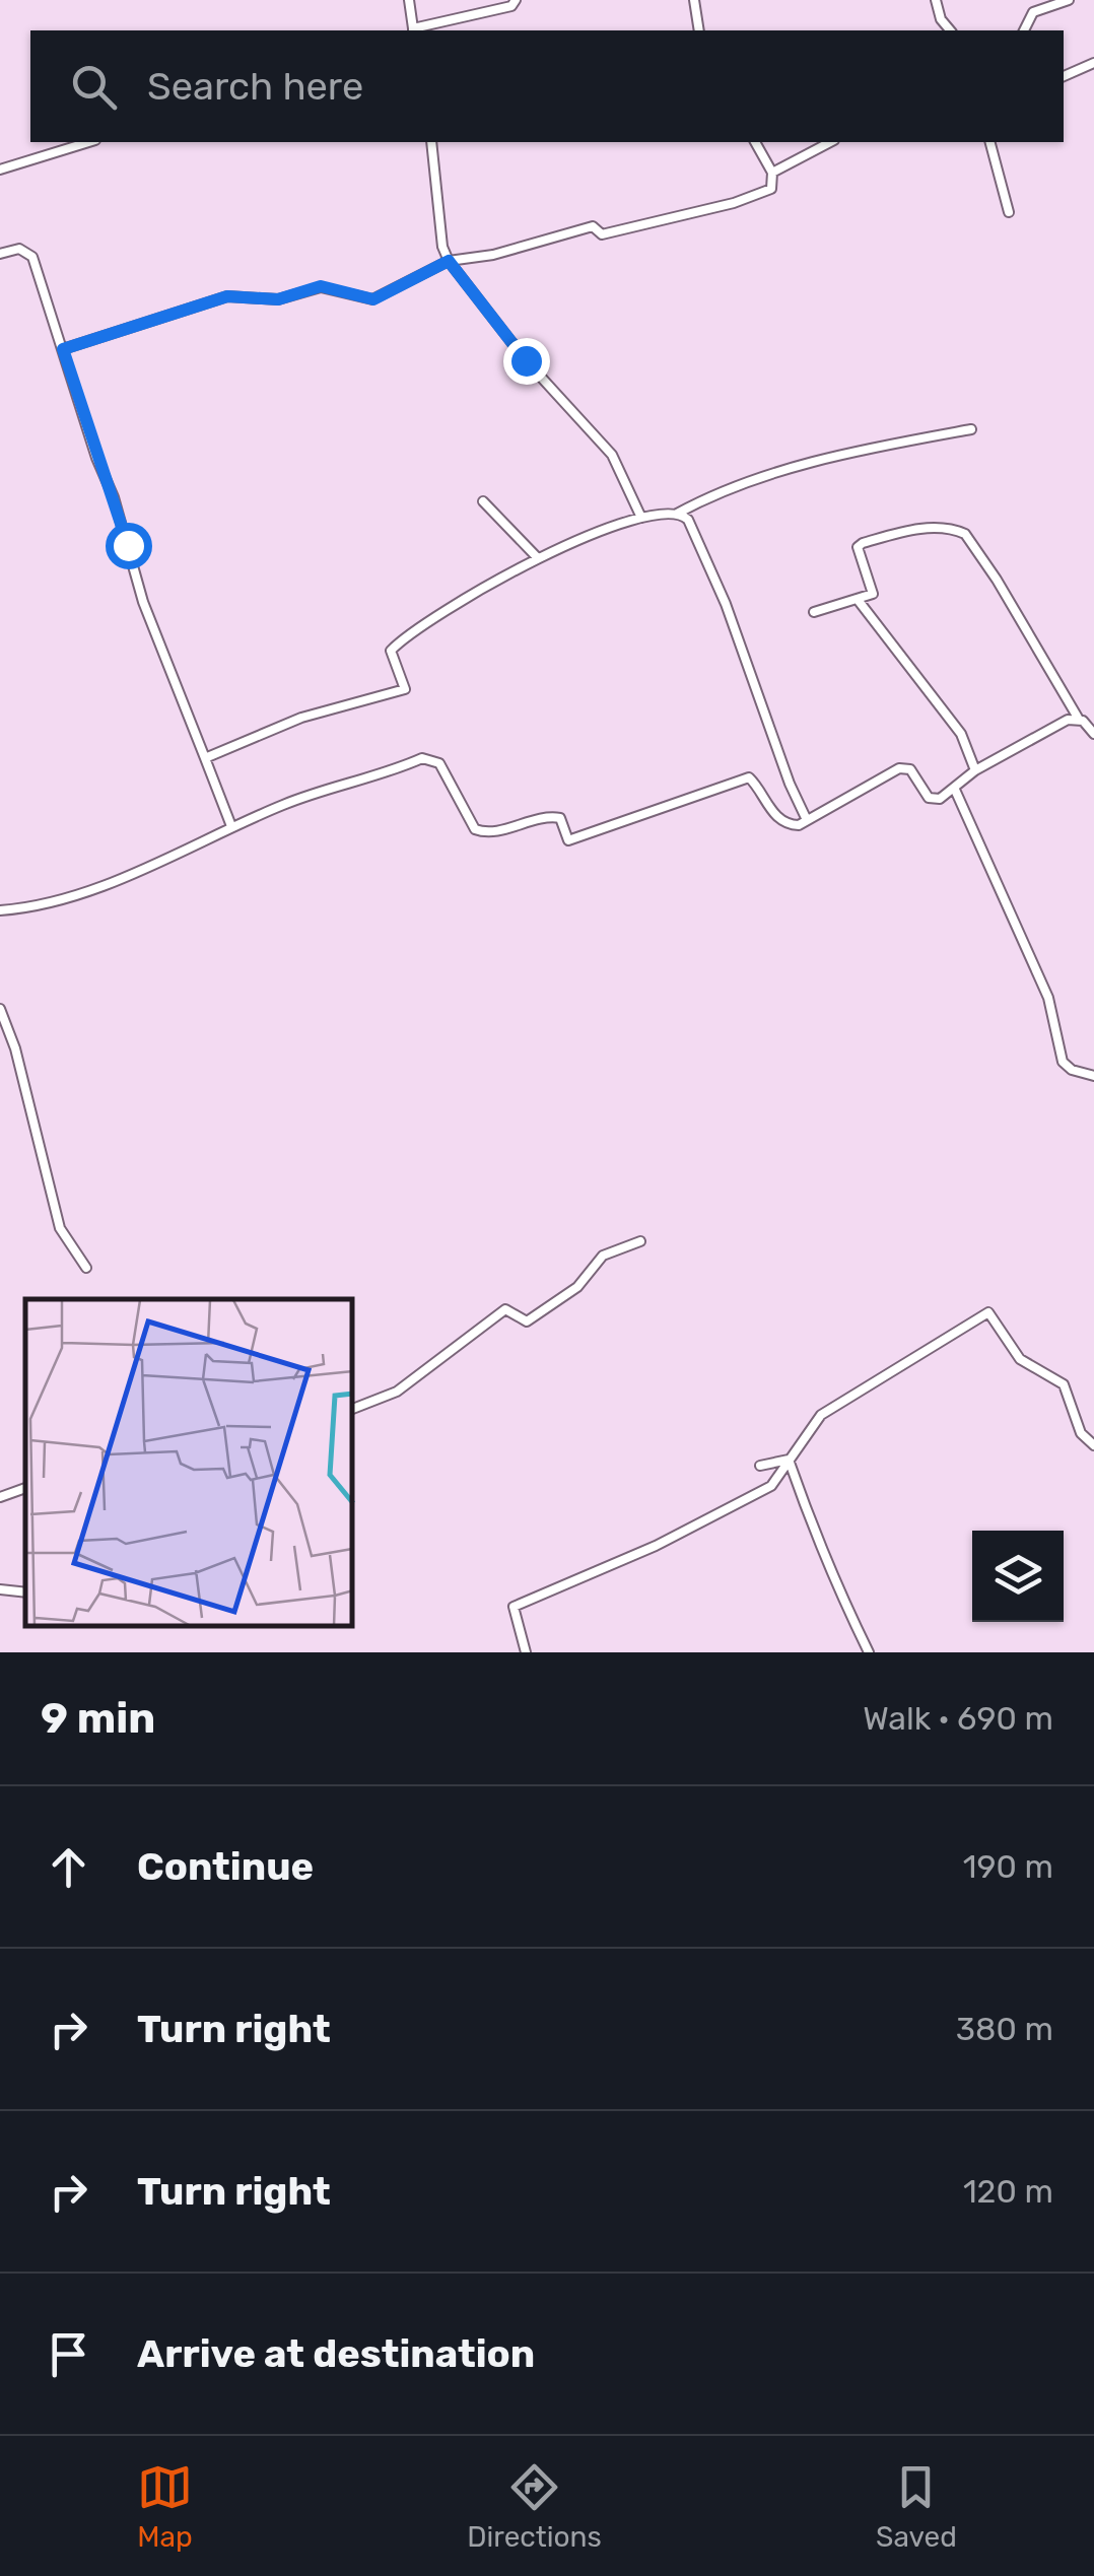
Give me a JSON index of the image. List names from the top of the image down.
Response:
{
  "page": {
    "search": "Search here",
    "heading": ["9 min", "Walk · 690 m"],
    "list": [
      ["Continue", "190 m"],
      ["Turn right", "380 m"],
      ["Turn right", "120 m"],
      "Arrive at destination"
    ],
    "nav": ["Map", "Directions", "Saved"]
  }
}
